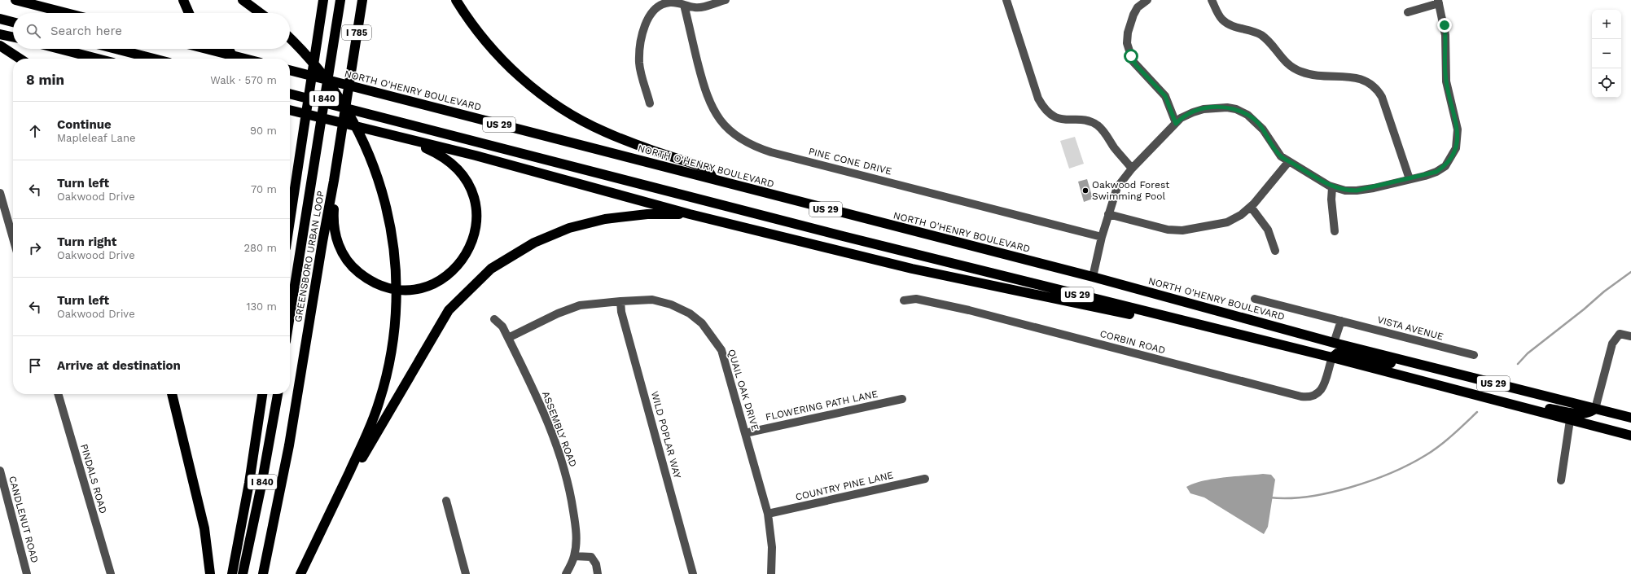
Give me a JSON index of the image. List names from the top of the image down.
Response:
{
  "streets": {
    "highway": [
      "I 785",
      "NORTH O'HENRY BOULEVARD",
      "I 840",
      "US 29",
      "GREENSBORO URBAN LOOP"
    ],
    "street": [
      "PINE CONE DRIVE",
      "VISTA AVENUE",
      "CORBIN ROAD",
      "QUAIL OAK DRIVE",
      "FLOWERING PATH LANE",
      "ASSEMBLY ROAD",
      "WILD POPLAR WAY",
      "PINDALS ROAD",
      "COUNTRY PINE LANE",
      "CANDLENUT ROAD"
    ]
  },
  "crossings": [
    ["US 29", "CORBIN ROAD"],
    ["QUAIL OAK DRIVE", "FLOWERING PATH LANE"],
    ["QUAIL OAK DRIVE", "ASSEMBLY ROAD"],
    ["QUAIL OAK DRIVE", "WILD POPLAR WAY"],
    ["QUAIL OAK DRIVE", "COUNTRY PINE LANE"]
  ],
  "places": ["Oakwood Forest Swimming Pool"],
  "page": {
    "map_buttons": ["+", "−"],
    "search": "Search here",
    "heading": ["8 min", "Walk · 570 m"],
    "list": [
      ["Continue", "Mapleleaf Lane", "90 m"],
      ["Turn left", "Oakwood Drive", "70 m"],
      ["Turn right", "Oakwood Drive", "280 m"],
      ["Turn left", "Oakwood Drive", "130 m"],
      "Arrive at destination"
    ]
  }
}
